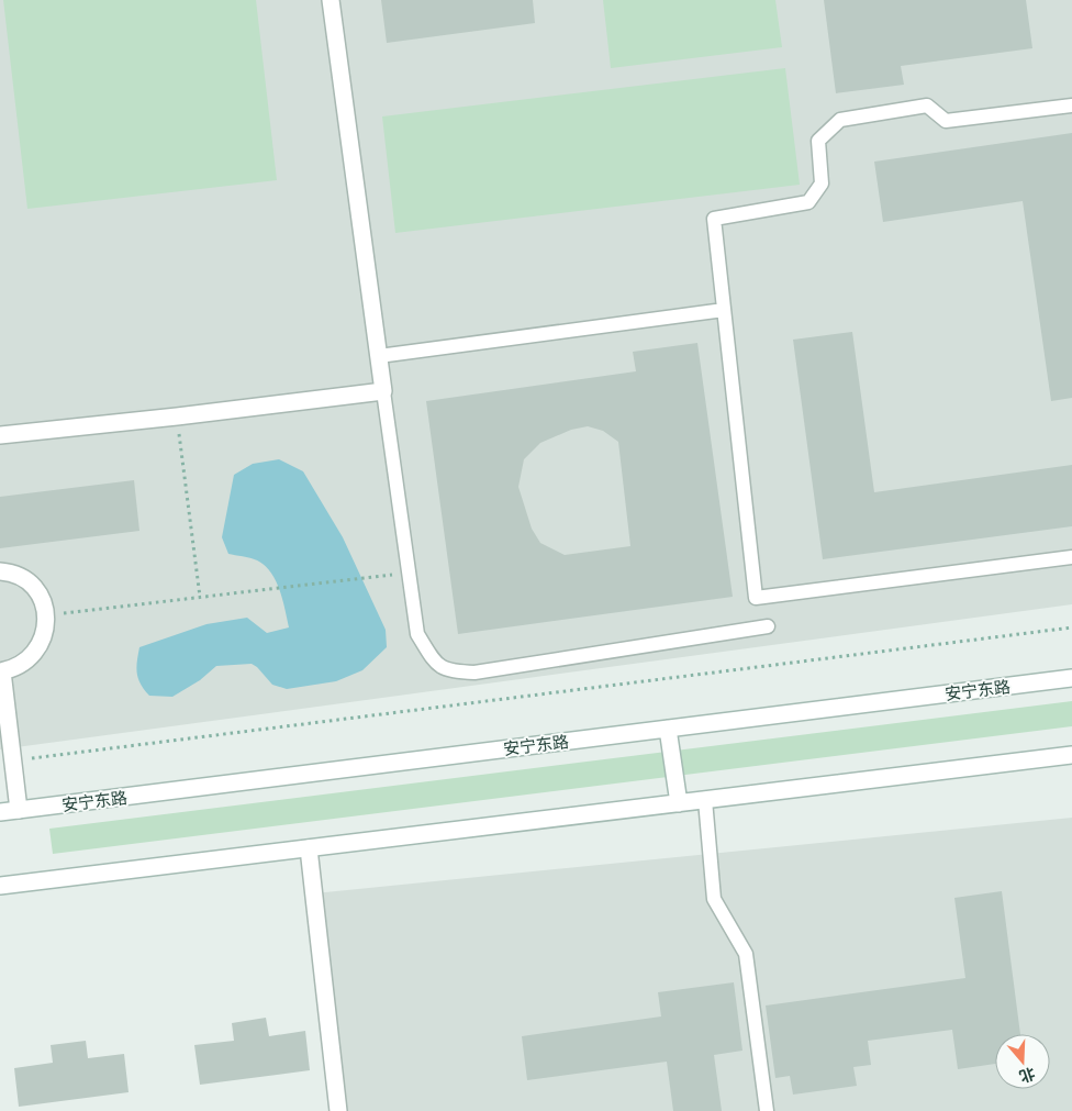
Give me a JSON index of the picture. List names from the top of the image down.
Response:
{
  "streets": {
    "main road": ["安宁东路"]
  },
  "north": "bottom"
}
